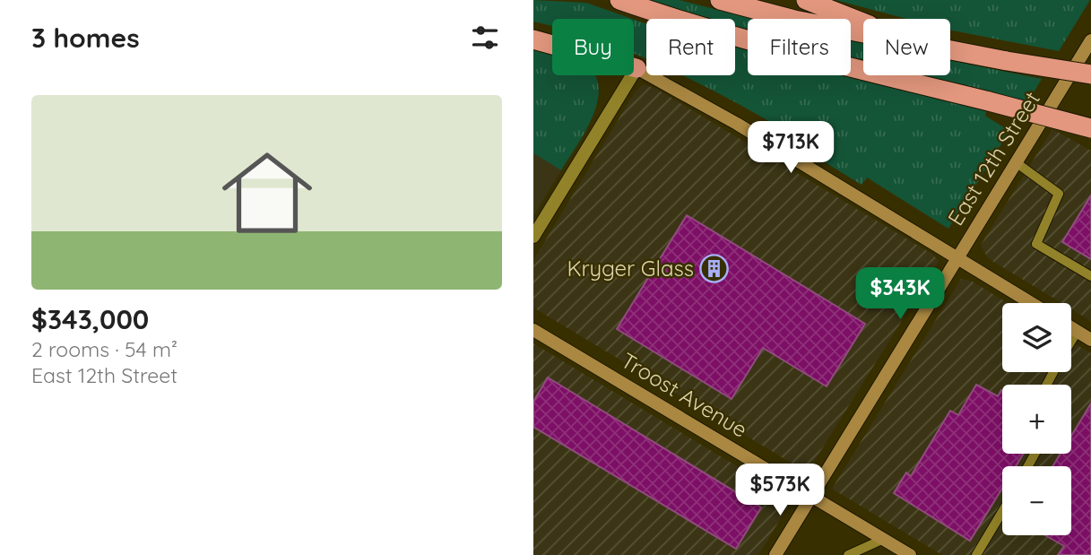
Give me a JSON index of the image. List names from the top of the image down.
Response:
{
  "streets": {
    "street": ["East 12th Street", "Troost Avenue"]
  },
  "crossings": [
    ["East 12th Street", "Troost Avenue"]
  ],
  "places": {
    "building": ["Kryger Glass"]
  },
  "page": {
    "heading": "3 homes",
    "chip": [
      "Buy",
      "Rent",
      "Filters",
      "New"
    ],
    "list": [
      {
        "name": "$343,000",
        "note": "2 rooms · 54 m² · East 12th Street"
      }
    ],
    "price": ["$713K", "$343K", "$573K"],
    "map_buttons": ["+", "−"]
  }
}
